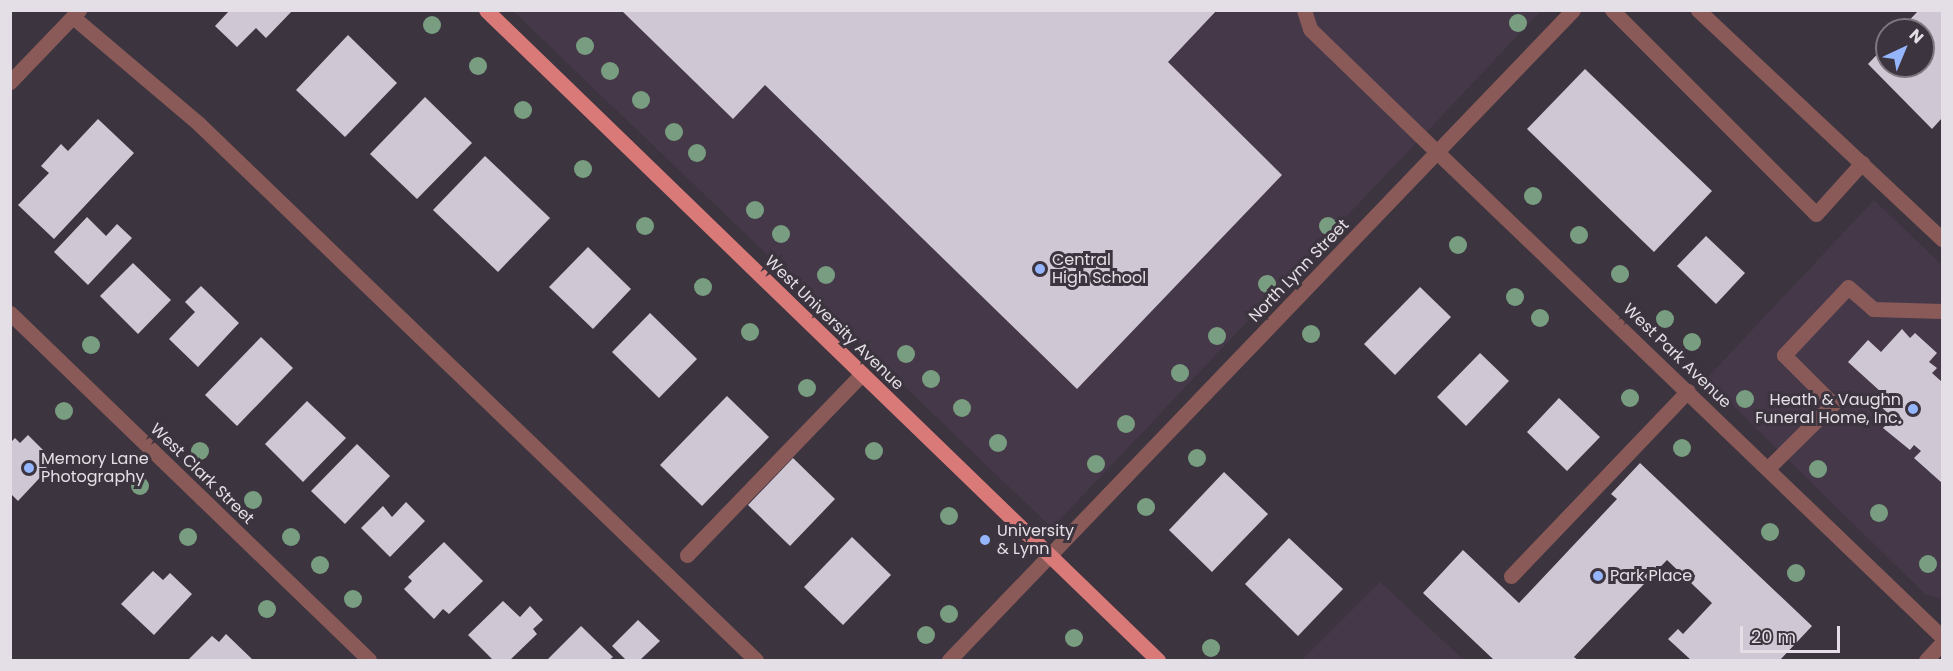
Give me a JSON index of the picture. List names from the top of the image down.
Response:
{
  "streets": {
    "main road": ["West University Avenue"],
    "street": ["North Lynn Street", "West Park Avenue", "West Clark Street"]
  },
  "crossings": [
    ["North Lynn Street", "West University Avenue"],
    ["North Lynn Street", "West Park Avenue"]
  ],
  "places": [
    "Central High School",
    "Heath & Vaughn Funeral Home, Inc.",
    "Memory Lane Photography",
    "University & Lynn",
    "Park Place"
  ],
  "scale_bar": "20 m",
  "north": "top right"
}
